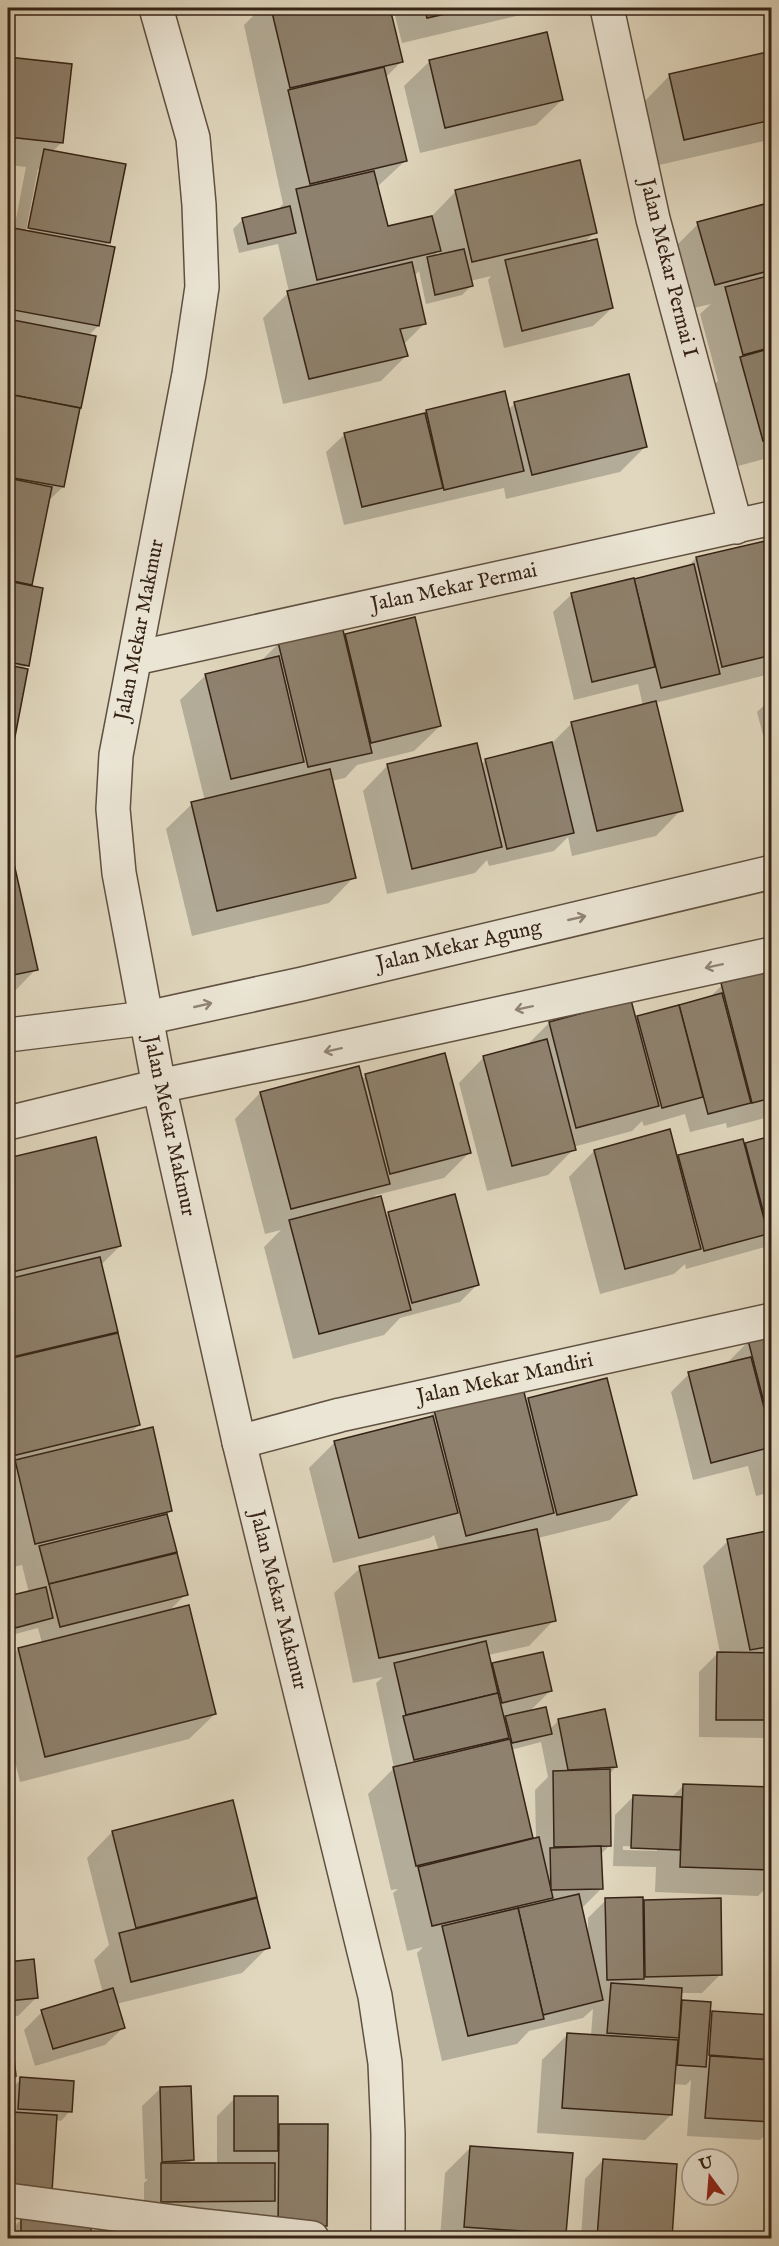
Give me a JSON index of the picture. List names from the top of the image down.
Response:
{
  "streets": {
    "street": [
      "Jalan Mekar Permai I",
      "Jalan Mekar Permai",
      "Jalan Mekar Makmur",
      "Jalan Mekar Agung",
      "Jalan Mekar Mandiri"
    ]
  },
  "crossings": [
    ["Jalan Mekar Permai I", "Jalan Mekar Permai"],
    ["Jalan Mekar Permai", "Jalan Mekar Makmur"],
    ["Jalan Mekar Makmur", "Jalan Mekar Agung"],
    ["Jalan Mekar Makmur", "Jalan Mekar Mandiri"]
  ],
  "north": "top"
}
